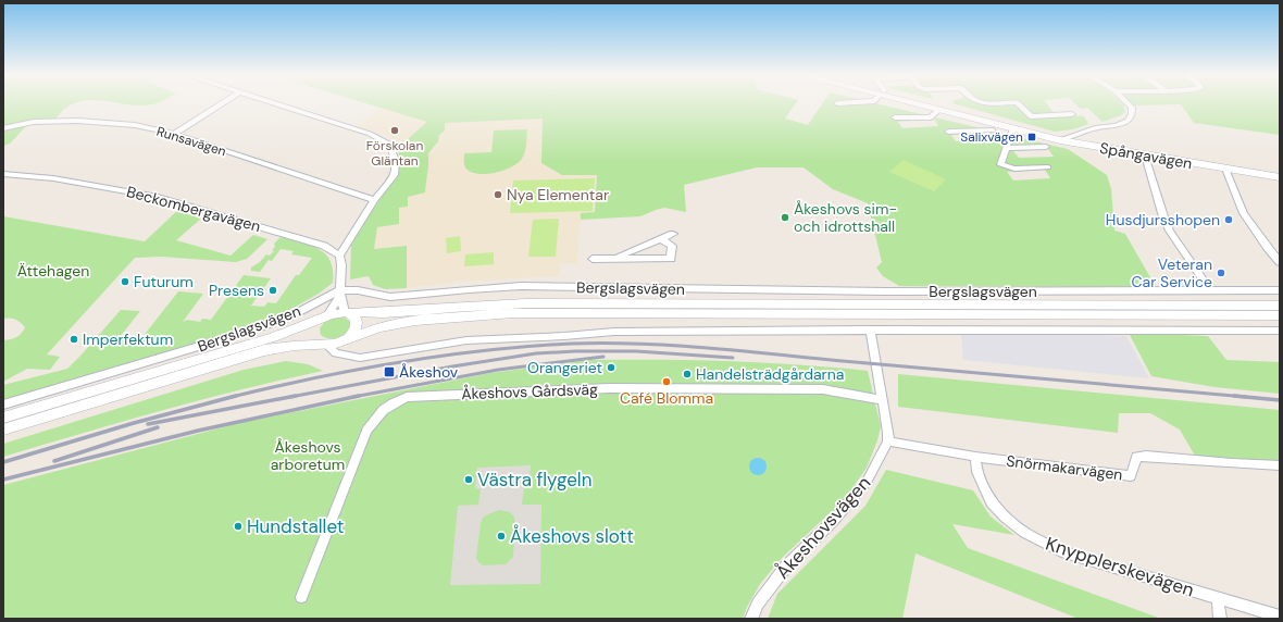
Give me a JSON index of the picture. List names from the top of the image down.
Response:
{
  "streets": {
    "main road": ["Spångavägen", "Bergslagsvägen"],
    "street": [
      "Runsavägen",
      "Beckombergavägen",
      "Åkeshovs Gårdsväg",
      "Snörmakarvägen",
      "Åkeshovsvägen",
      "Knypplerskevägen"
    ]
  },
  "crossings": [
    ["Snörmakarvägen", "Åkeshovsvägen"],
    ["Snörmakarvägen", "Knypplerskevägen"]
  ],
  "parks": ["Ättehagen", "Åkeshovs arboretum"],
  "places": {
    "other": [
      "Förskolan Gläntan",
      "Nya Elementar",
      "Åkeshovs sim- och idrottshall",
      "Husdjursshopen",
      "Veteran Car Service",
      "Futurum",
      "Presens",
      "Imperfektum",
      "Orangeriet",
      "Handelsträdgårdarna",
      "Café Blomma",
      "Västra flygeln",
      "Hundstallet",
      "Åkeshovs slott"
    ],
    "transit": ["Salixvägen", "Åkeshov"]
  }
}
